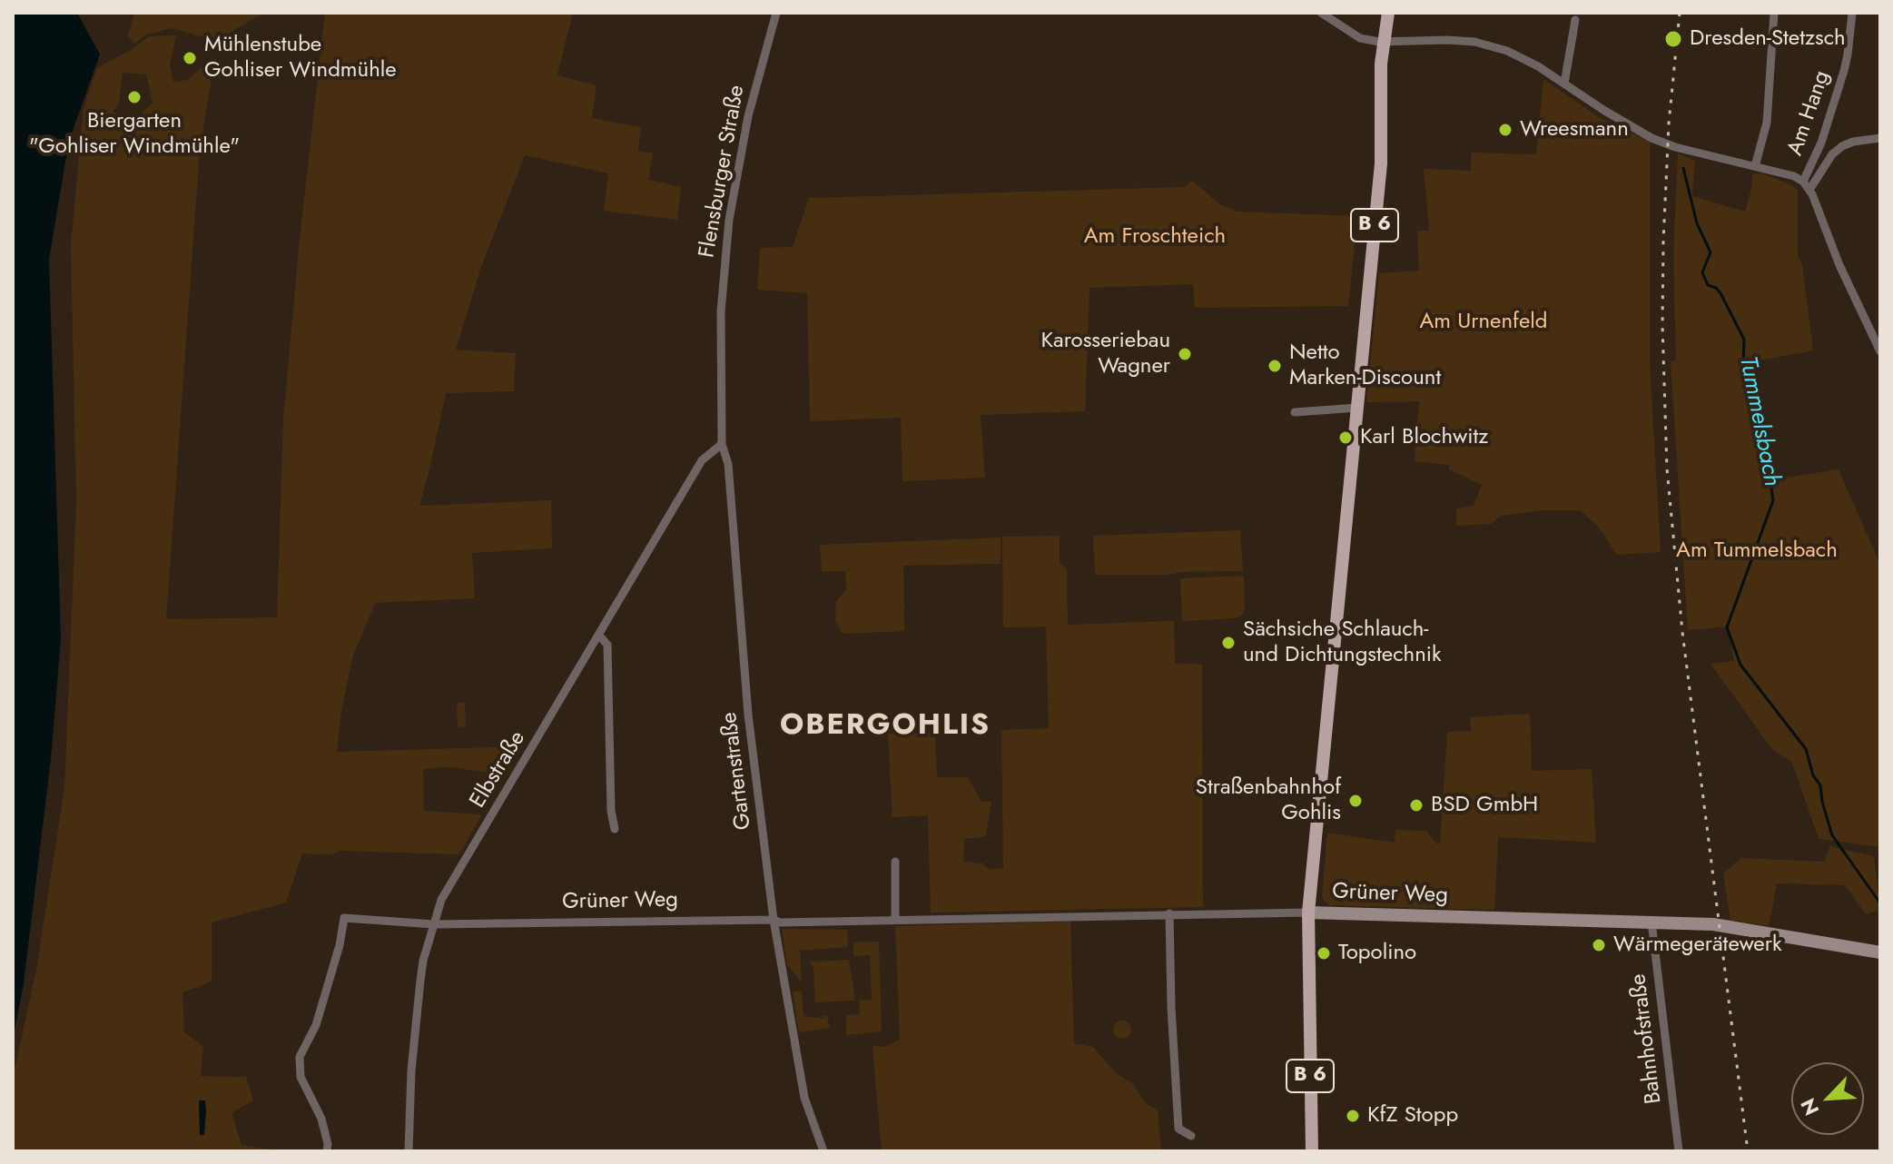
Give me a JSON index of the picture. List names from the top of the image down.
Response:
{
  "streets": {
    "main road": ["B 6"],
    "street": [
      "Am Hang",
      "Flensburger Straße",
      "Elbstraße",
      "Gartenstraße",
      "Grüner Weg",
      "Bahnhofstraße"
    ]
  },
  "crossings": [
    ["Flensburger Straße", "Gartenstraße"],
    ["B 6", "Grüner Weg"],
    ["Elbstraße", "Gartenstraße"],
    ["Elbstraße", "Grüner Weg"],
    ["Gartenstraße", "Grüner Weg"],
    ["Grüner Weg", "Bahnhofstraße"]
  ],
  "districts": ["OBERGOHLIS"],
  "water": ["Tummelsbach"],
  "parks": ["Am Froschteich", "Am Urnenfeld", "Am Tummelsbach"],
  "places": [
    "Dresden-Stetzsch",
    "Mühlenstube Gohliser Windmühle",
    "Biergarten \"Gohliser Windmühle\"",
    "Wreesmann",
    "Karosseriebau Wagner",
    "Netto Marken-Discount",
    "Karl Blochwitz",
    "Sächsiche Schlauch- und Dichtungstechnik",
    "Straßenbahnhof Gohlis",
    "BSD GmbH",
    "Wärmegerätewerk",
    "Topolino",
    "KfZ Stopp"
  ],
  "north": "bottom left"
}
